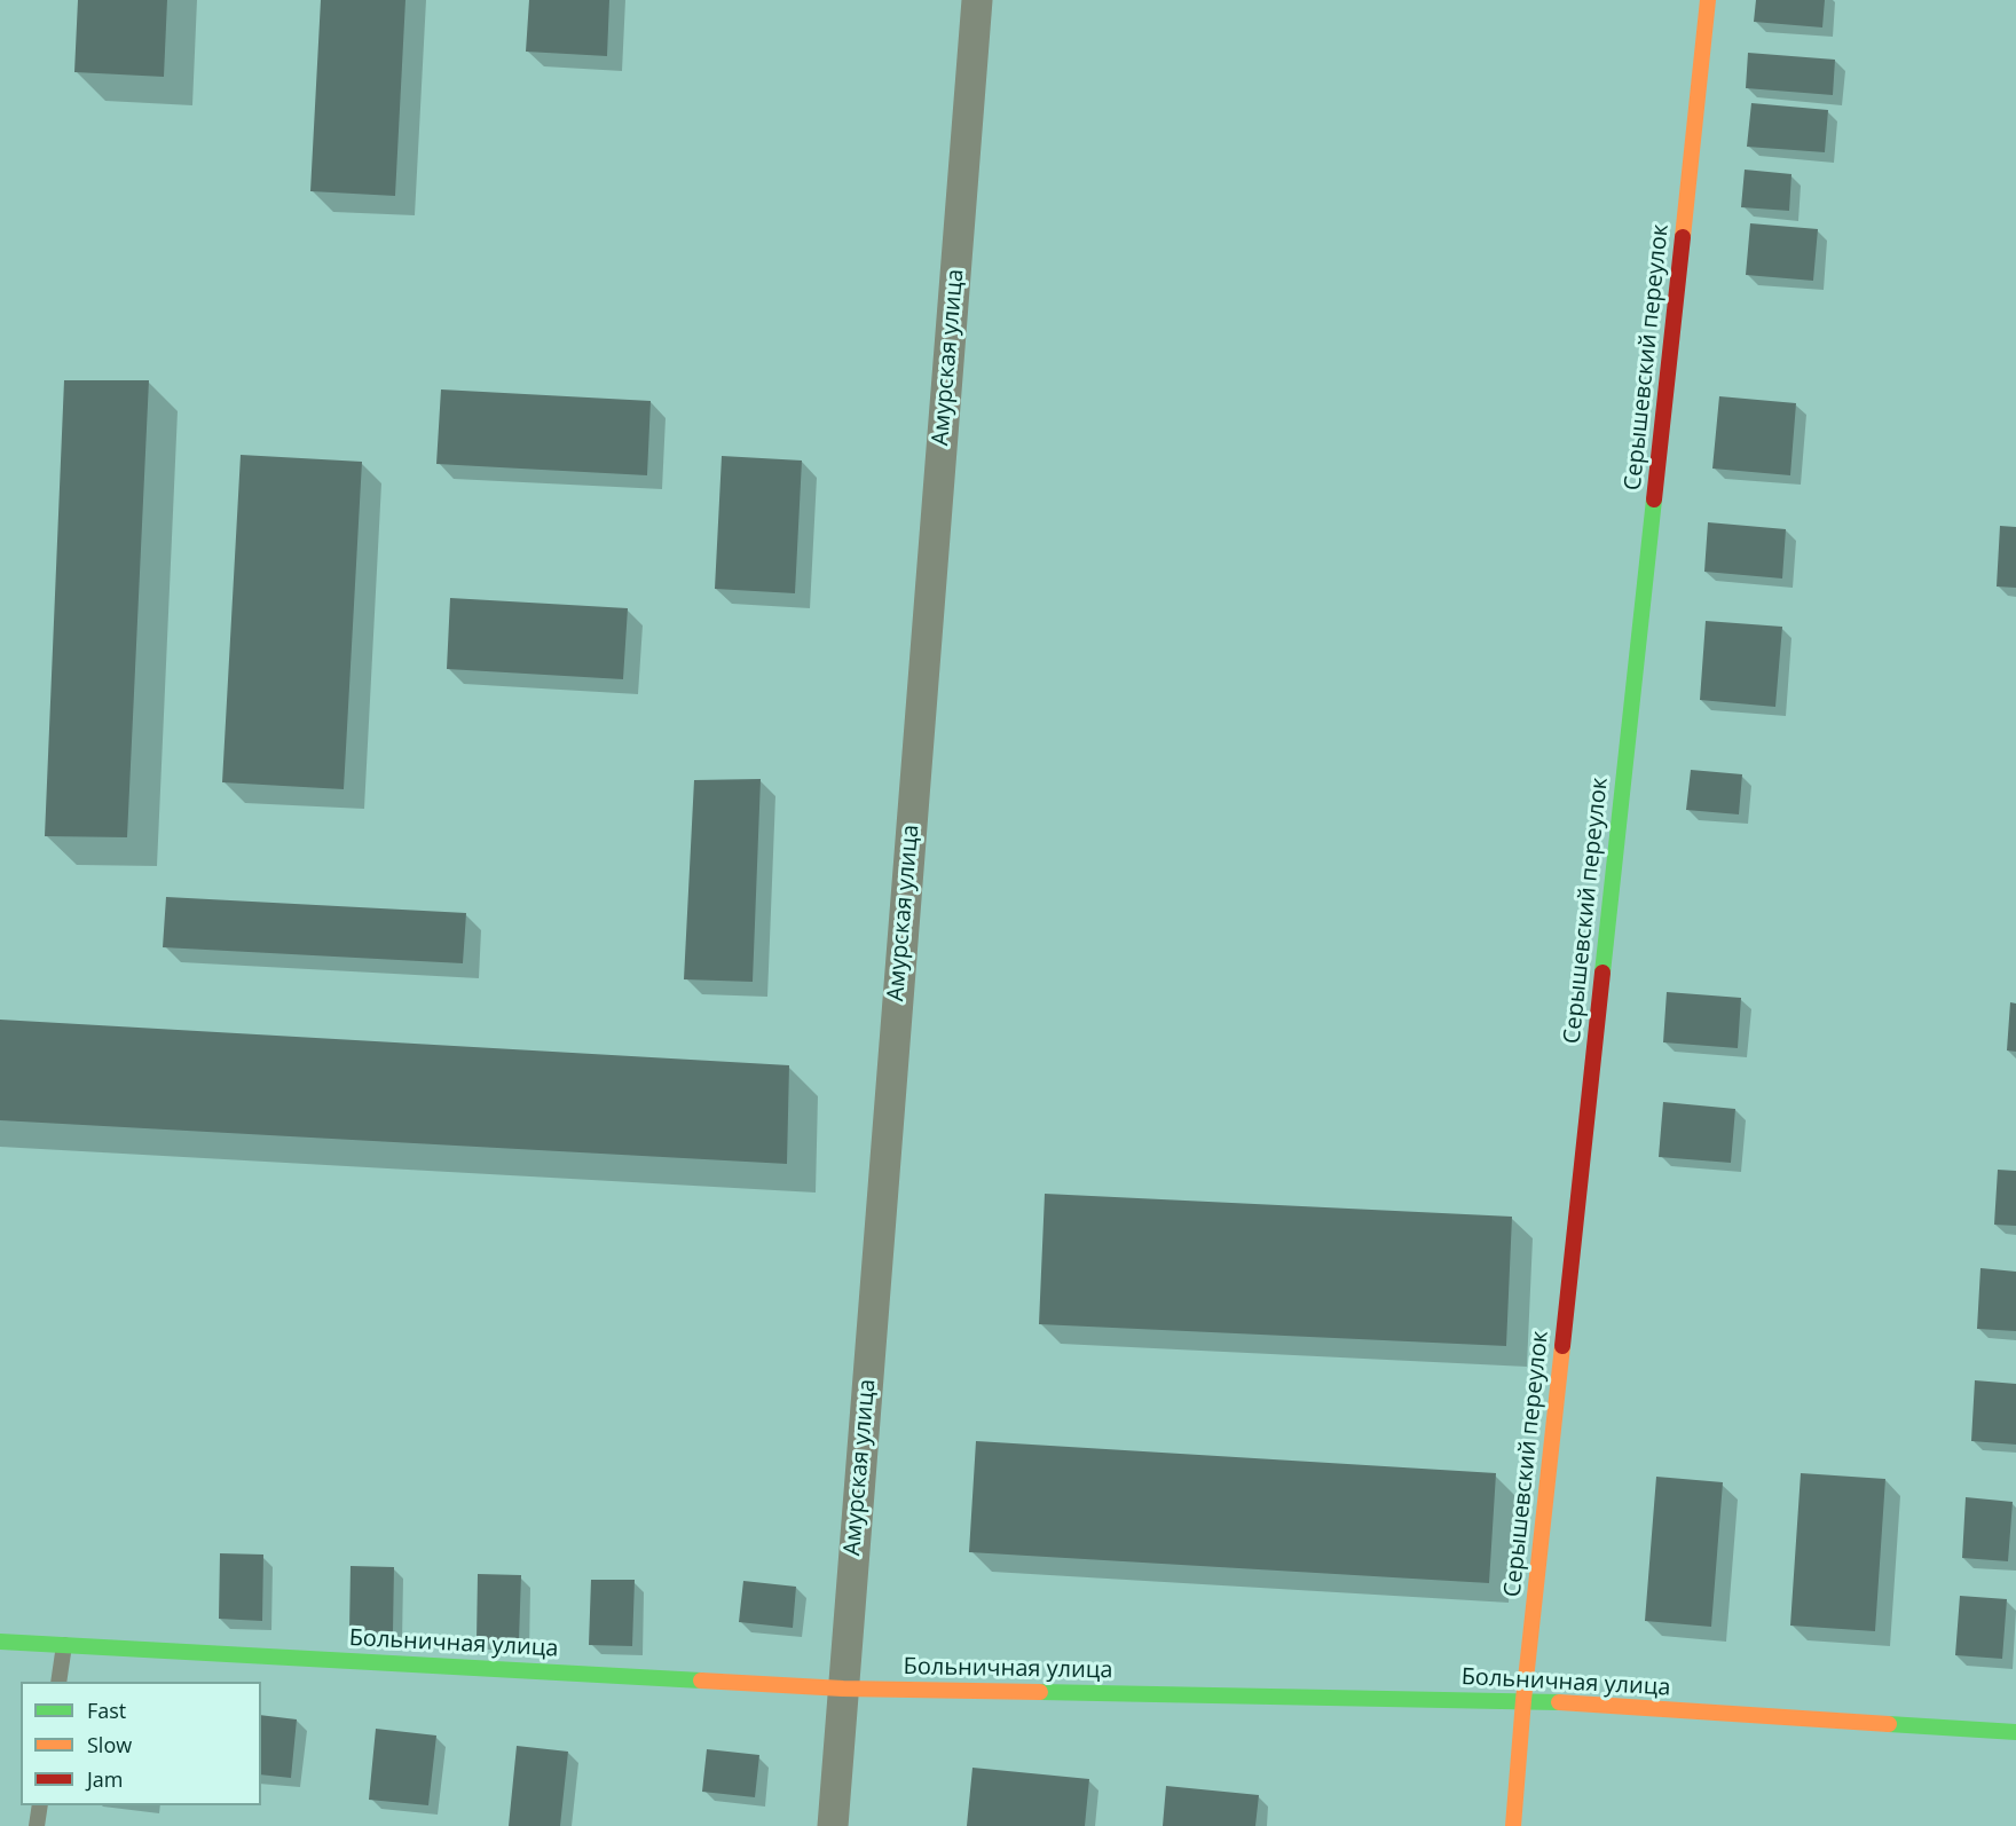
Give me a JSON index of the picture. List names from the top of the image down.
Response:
{
  "streets": {
    "street": ["Амурская улица", "Серышевский переулок", "Больничная улица"]
  },
  "crossings": [
    ["Амурская улица", "Больничная улица"],
    ["Серышевский переулок", "Больничная улица"]
  ],
  "legend": ["Fast", "Slow", "Jam"]
}
